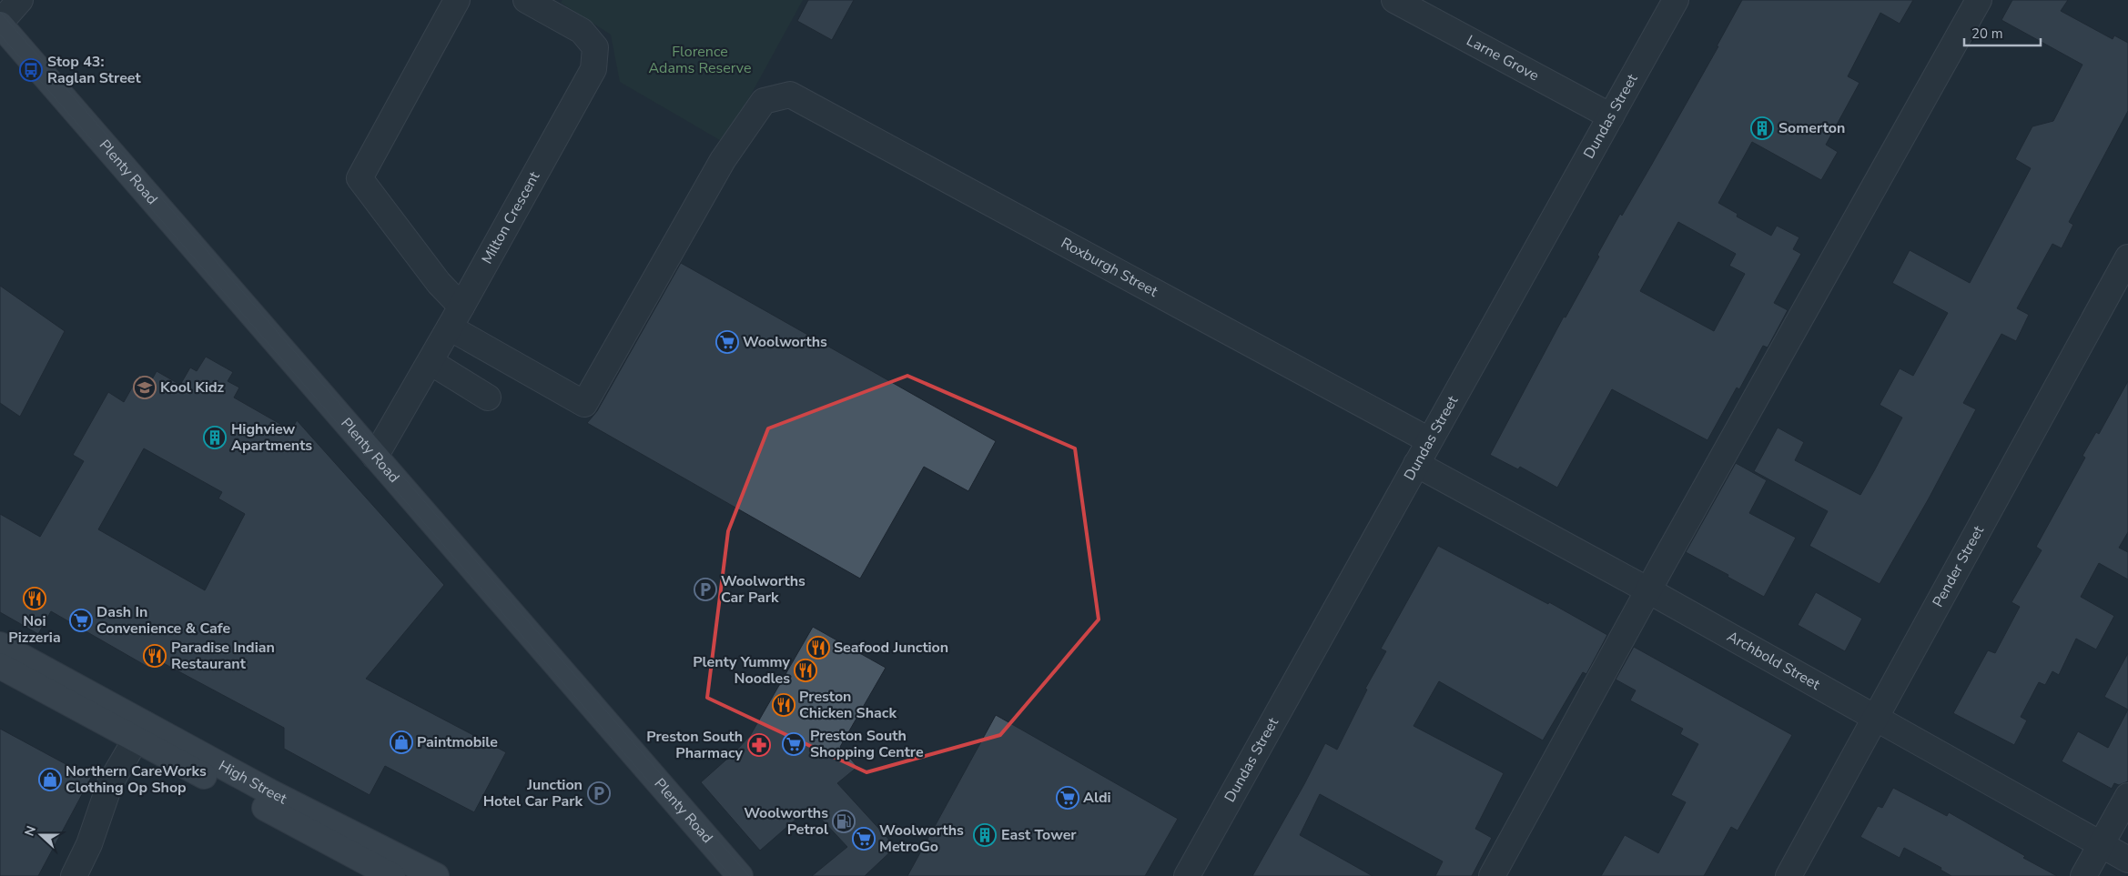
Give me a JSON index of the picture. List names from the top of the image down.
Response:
{
  "streets": {
    "main road": ["Plenty Road", "High Street"],
    "street": [
      "Larne Grove",
      "Dundas Street",
      "Milton Crescent",
      "Roxburgh Street",
      "Pender Street",
      "Archbold Street"
    ]
  },
  "crossings": [
    ["Larne Grove", "Dundas Street"],
    ["Dundas Street", "Roxburgh Street"],
    ["Dundas Street", "Archbold Street"],
    ["Plenty Road", "Milton Crescent"],
    ["Milton Crescent", "Roxburgh Street"],
    ["Pender Street", "Archbold Street"]
  ],
  "parks": ["Florence Adams Reserve"],
  "places": {
    "bus stop": ["Stop 43: Raglan Street"],
    "building": ["Somerton", "Highview Apartments", "East Tower"],
    "supermarket": [
      "Woolworths",
      "Dash In Convenience & Cafe",
      "Preston South Shopping Centre",
      "Aldi",
      "Woolworths MetroGo"
    ],
    "school or university": ["Kool Kidz"],
    "parking": ["Woolworths Car Park", "Junction Hotel Car Park"],
    "restaurant": [
      "Noi Pizzeria",
      "Seafood Junction",
      "Paradise Indian Restaurant",
      "Plenty Yummy Noodles",
      "Preston Chicken Shack"
    ],
    "shop": ["Paintmobile", "Northern CareWorks Clothing Op Shop"],
    "pharmacy": ["Preston South Pharmacy"],
    "fuel station": ["Woolworths Petrol"]
  },
  "scale_bar": "20 m",
  "north": "left"
}
